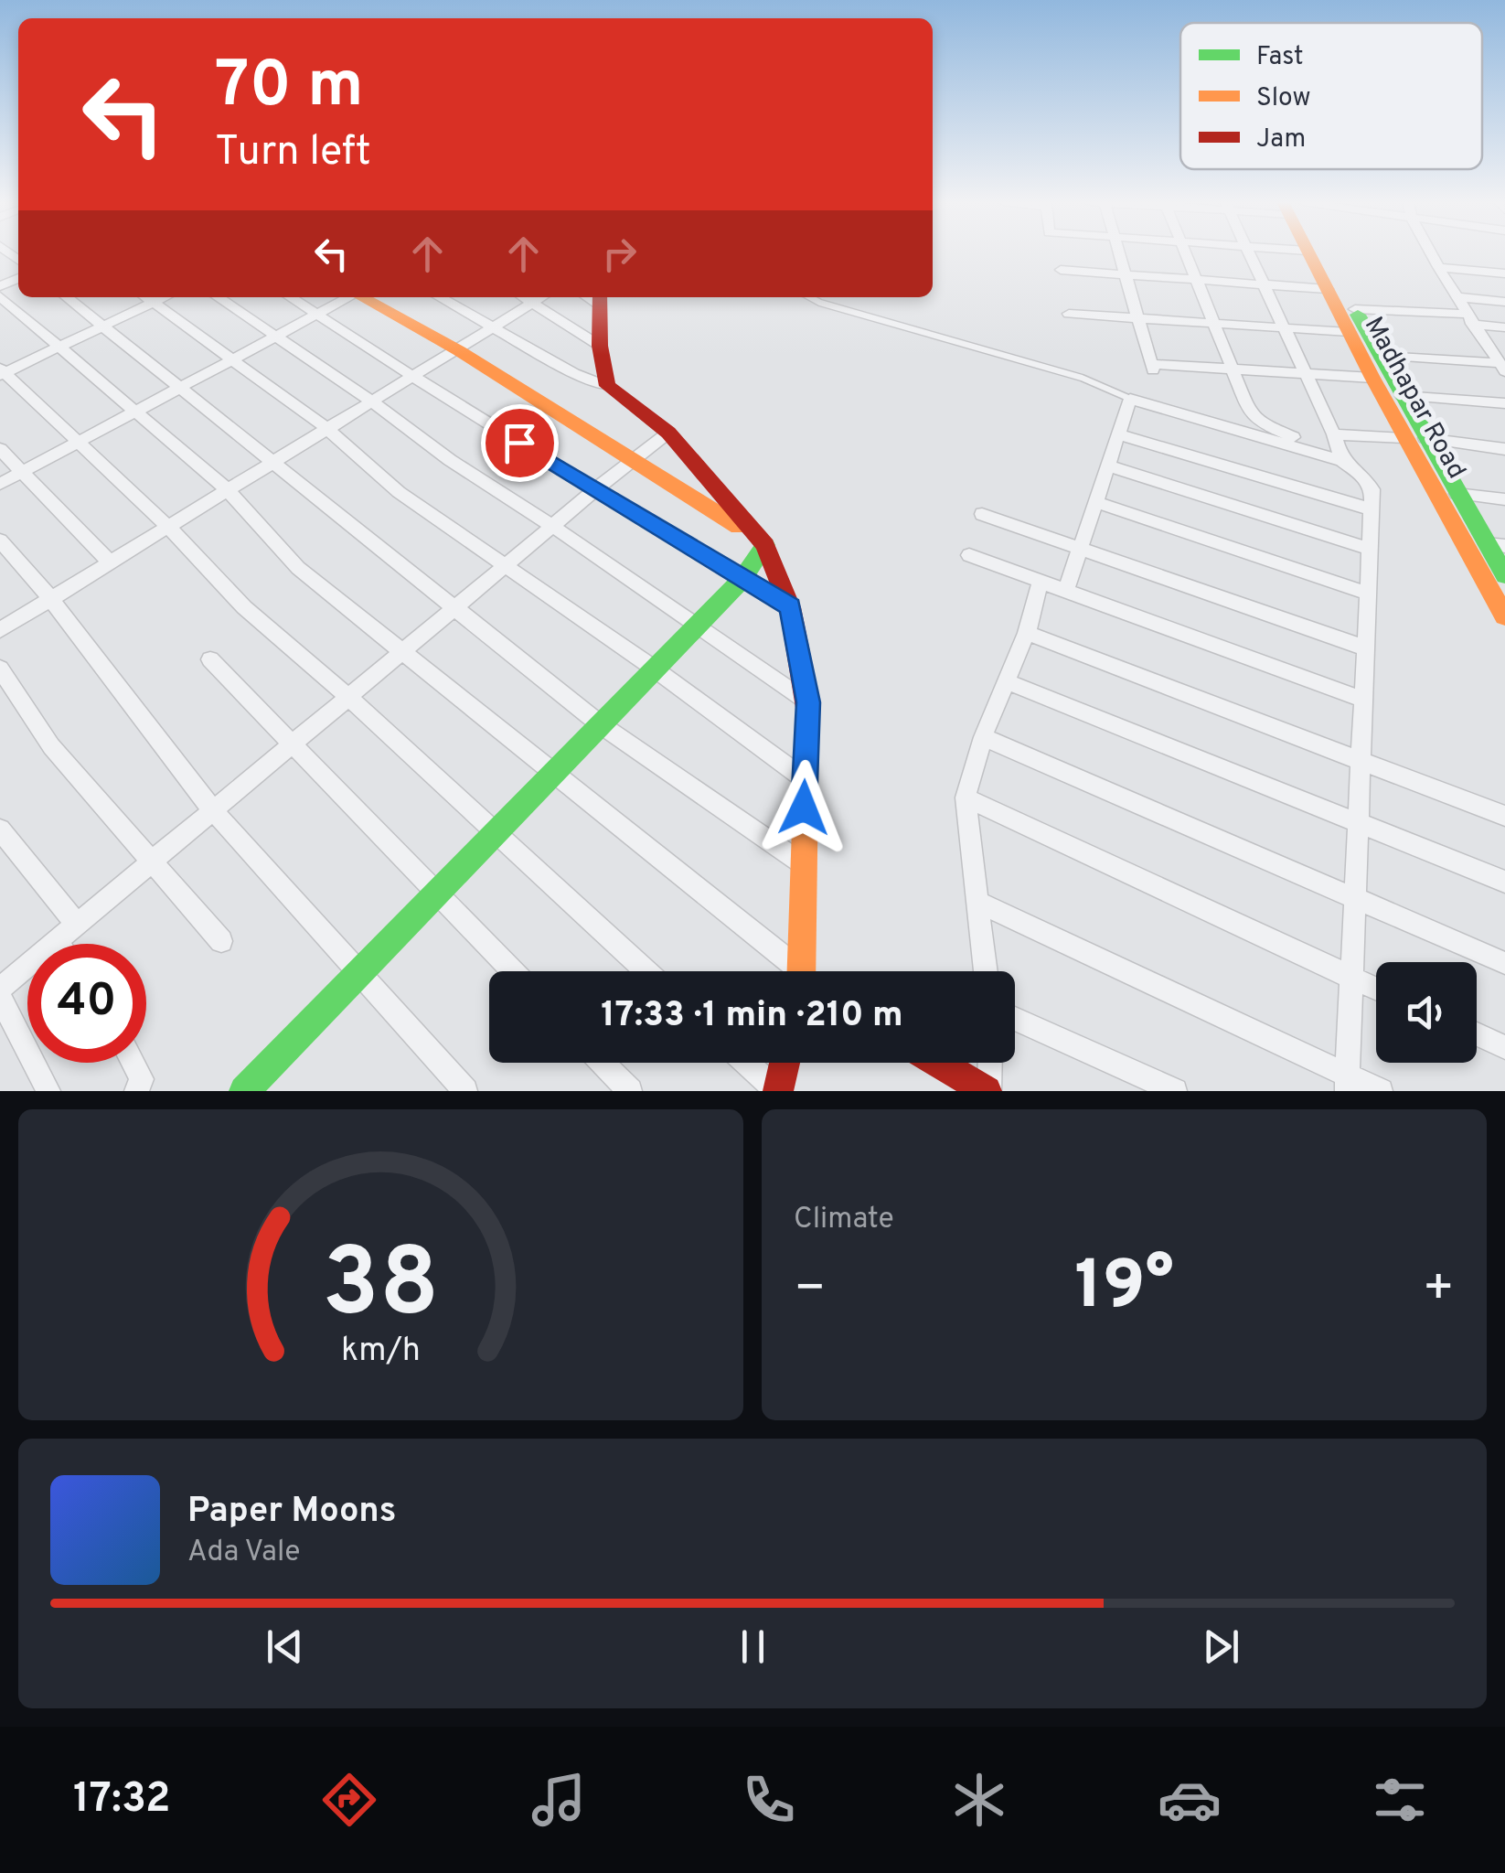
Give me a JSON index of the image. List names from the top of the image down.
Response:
{
  "streets": {
    "street": ["Madhapar Road"]
  },
  "legend": ["Fast", "Slow", "Jam"],
  "page": {
    "turn": ["70 m", "Turn left"],
    "limit": "40",
    "trip": "17:33 · 1 min · 210 m",
    "tile": "Climate",
    "heat": ["−", "19°", "+"],
    "song": ["Paper Moons", "Ada Vale"],
    "tabs": "17:32",
    "gauge": ["38", "km/h"]
  }
}
